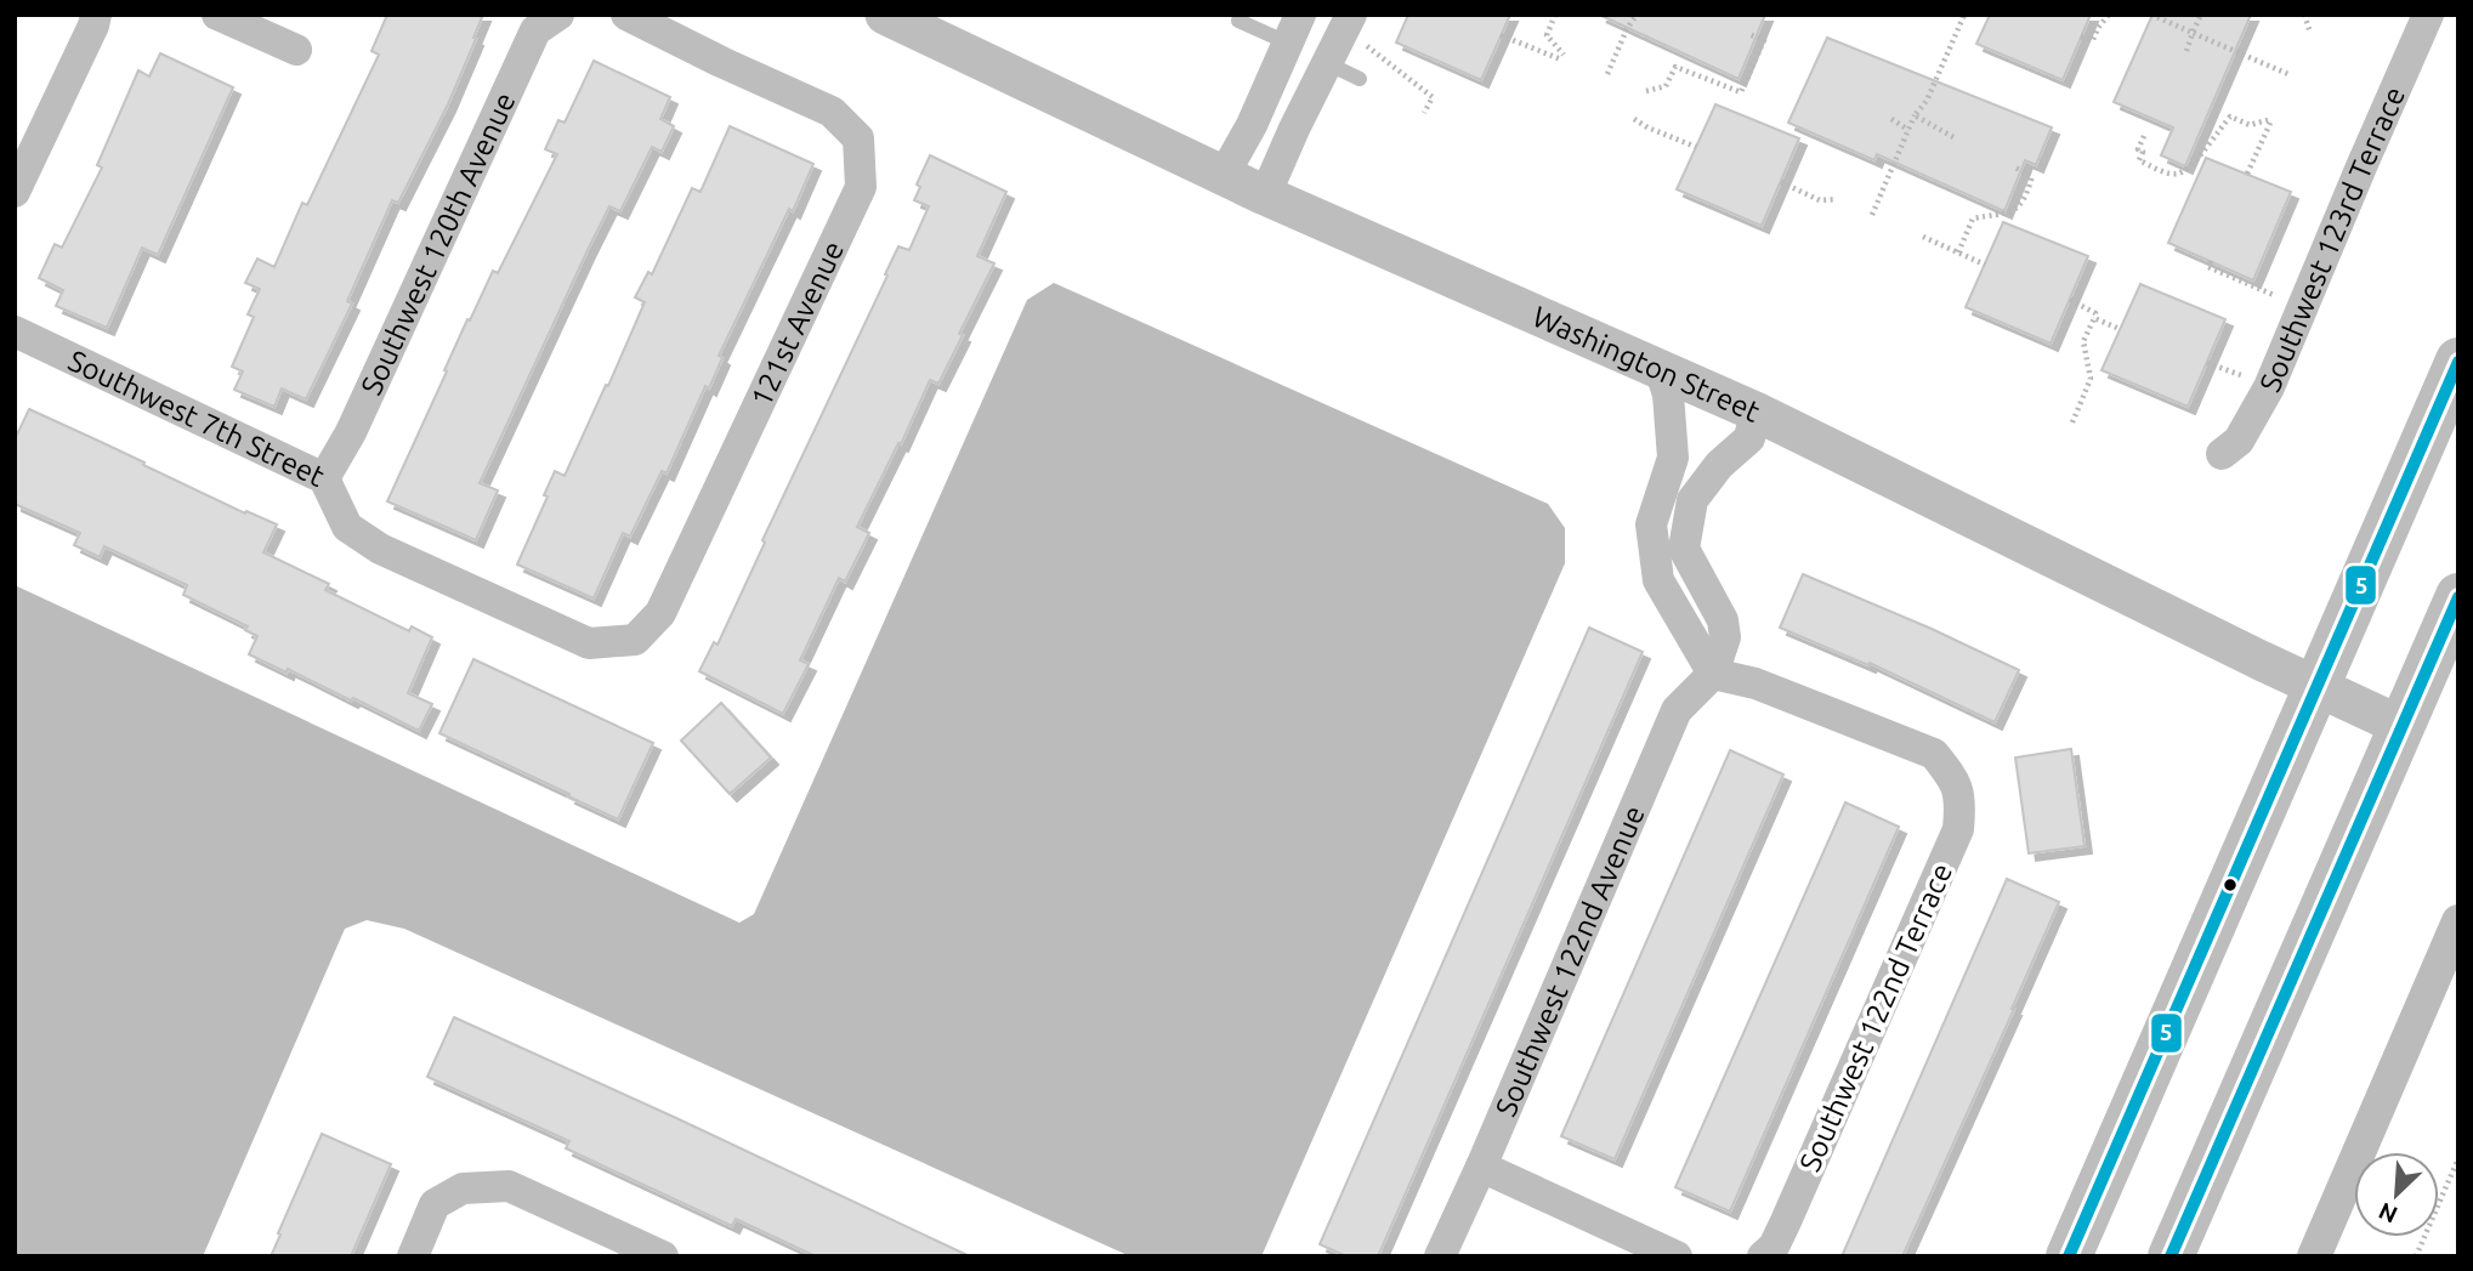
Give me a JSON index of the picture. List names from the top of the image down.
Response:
{
  "streets": {
    "street": [
      "Southwest 123rd Terrace",
      "Southwest 120th Avenue",
      "121st Avenue",
      "Washington Street",
      "Southwest 7th Street",
      "Southwest 122nd Avenue",
      "Southwest 122nd Terrace"
    ]
  },
  "crossings": [
    ["Southwest 120th Avenue", "Southwest 7th Street"],
    ["121st Avenue", "Southwest 7th Street"],
    ["Washington Street", "Southwest 122nd Avenue"],
    ["Southwest 122nd Avenue", "Southwest 122nd Terrace"]
  ],
  "lines": ["transit line 5"],
  "north": "bottom left"
}
